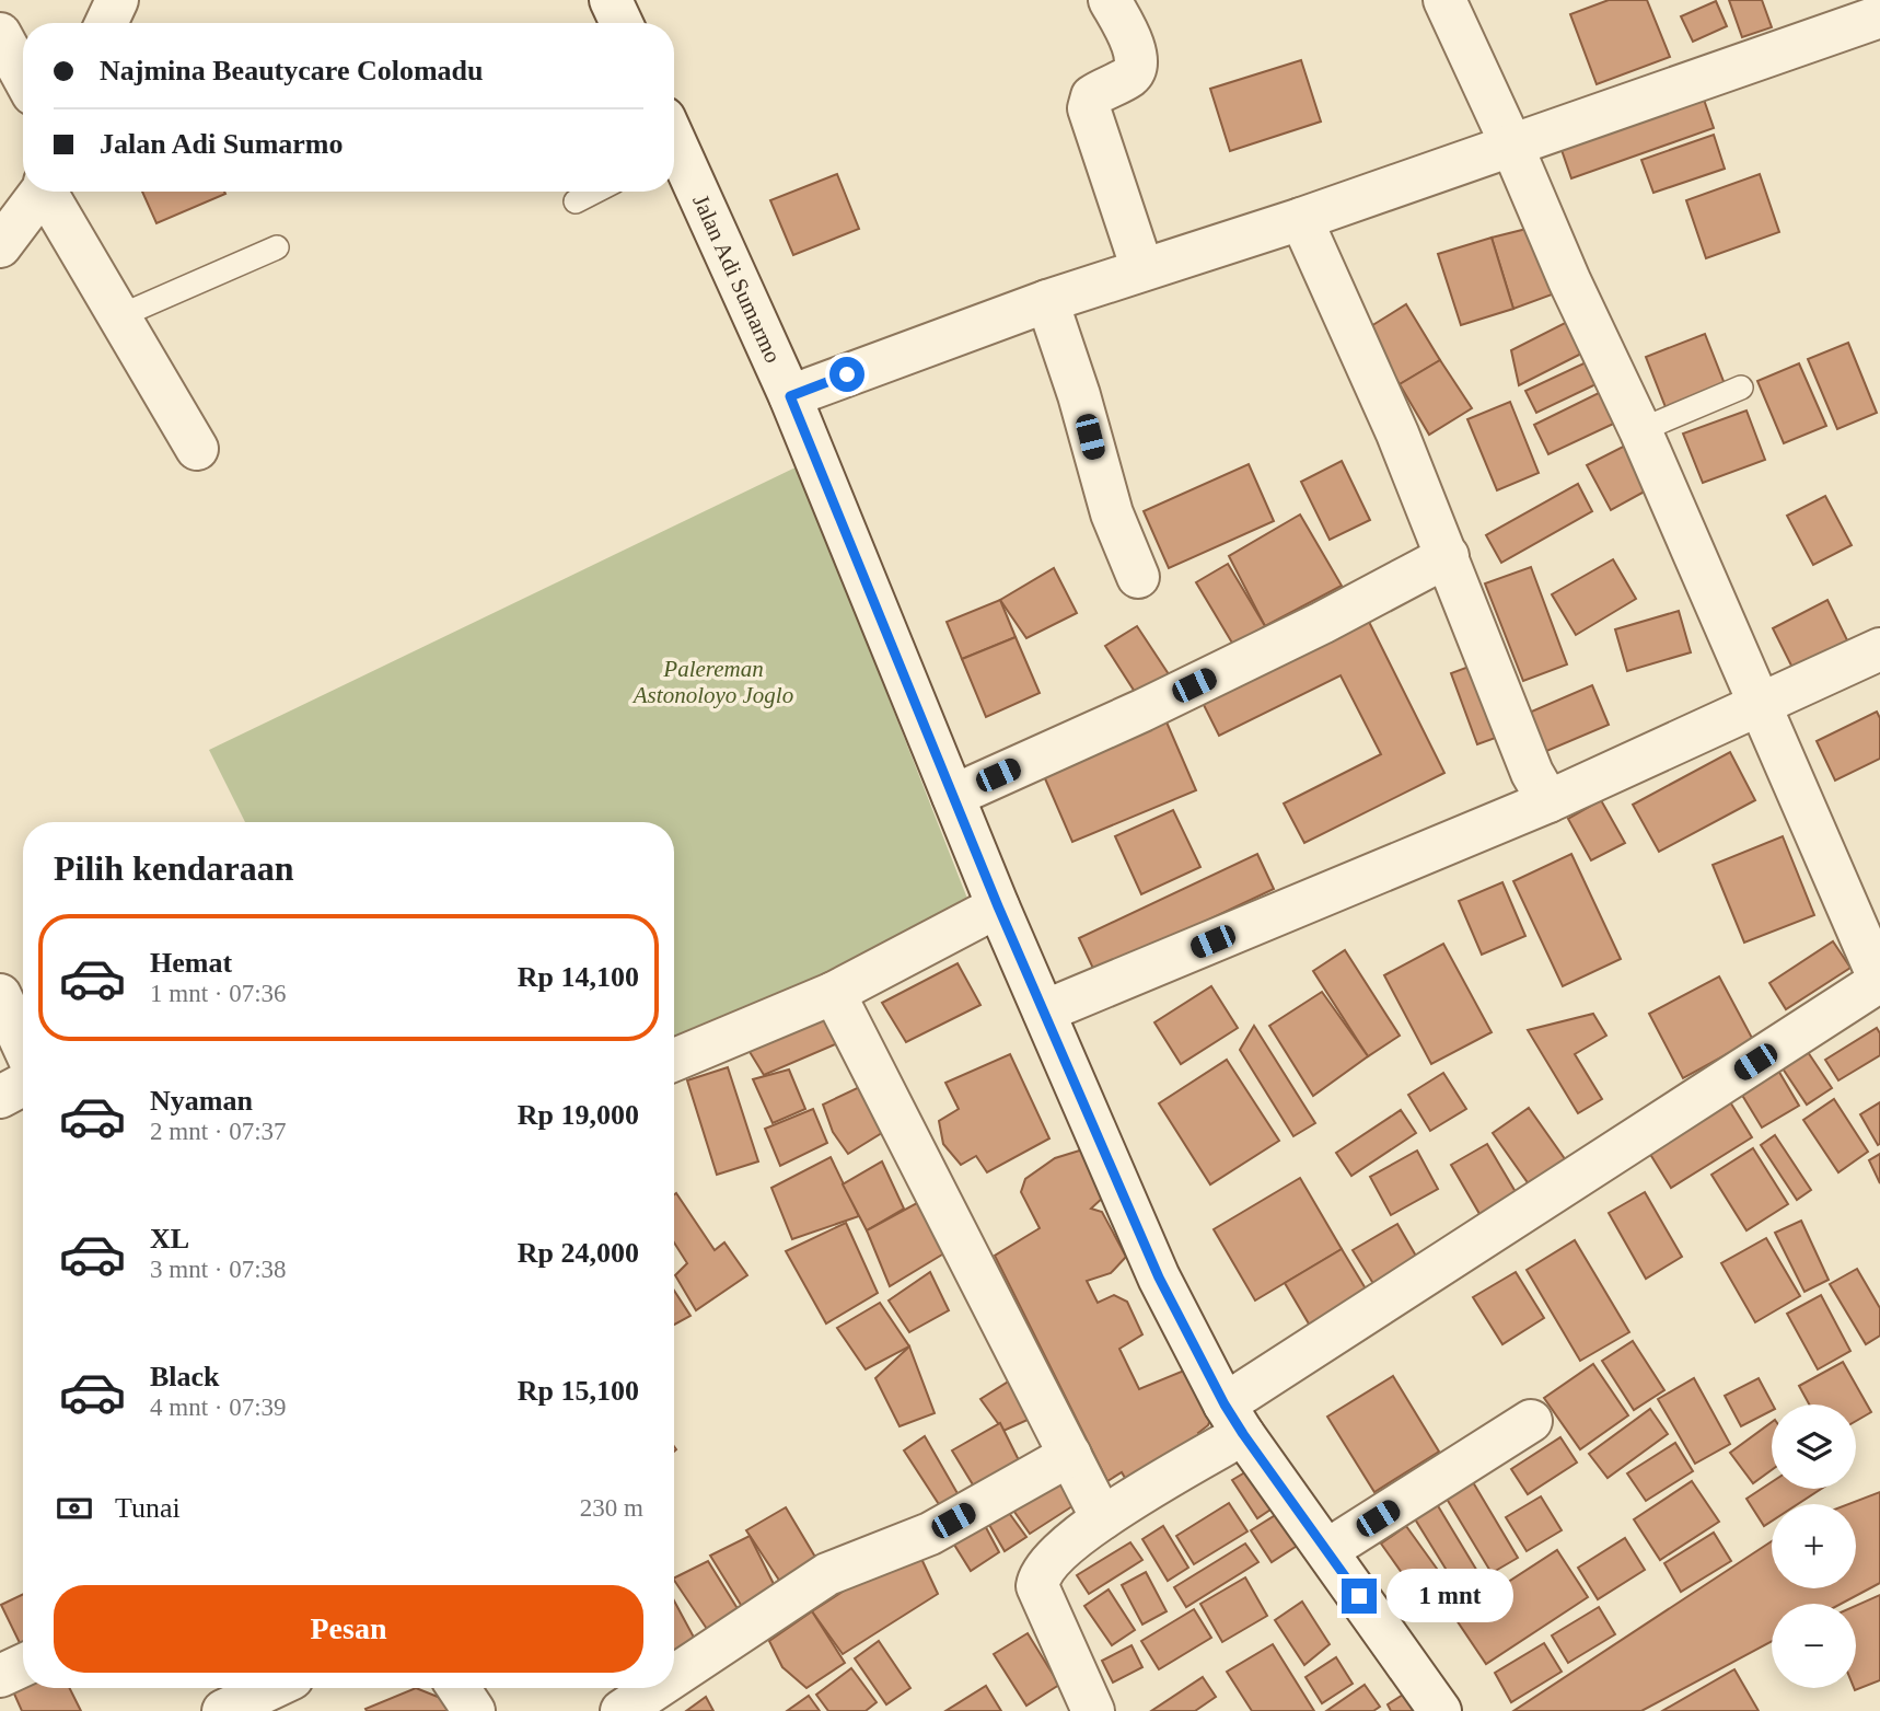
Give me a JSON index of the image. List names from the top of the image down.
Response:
{
  "streets": {
    "street": ["Jalan Adi Sumarmo"]
  },
  "parks": ["Palereman Astonoloyo Joglo"],
  "page": {
    "banner": ["Najmina Beautycare Colomadu", "Jalan Adi Sumarmo"],
    "heading": "Pilih kendaraan",
    "list": [
      {
        "name": "Hemat",
        "note": "1 mnt · 07:36",
        "value": "Rp 14,100"
      },
      {
        "name": "Nyaman",
        "note": "2 mnt · 07:37",
        "value": "Rp 19,000"
      },
      {
        "name": "XL",
        "note": "3 mnt · 07:38",
        "value": "Rp 24,000"
      },
      {
        "name": "Black",
        "note": "4 mnt · 07:39",
        "value": "Rp 15,100"
      }
    ],
    "map_buttons": ["+", "−"],
    "pay": ["Tunai", "230 m"],
    "bubble": "1 mnt",
    "buttons": "Pesan"
  }
}
